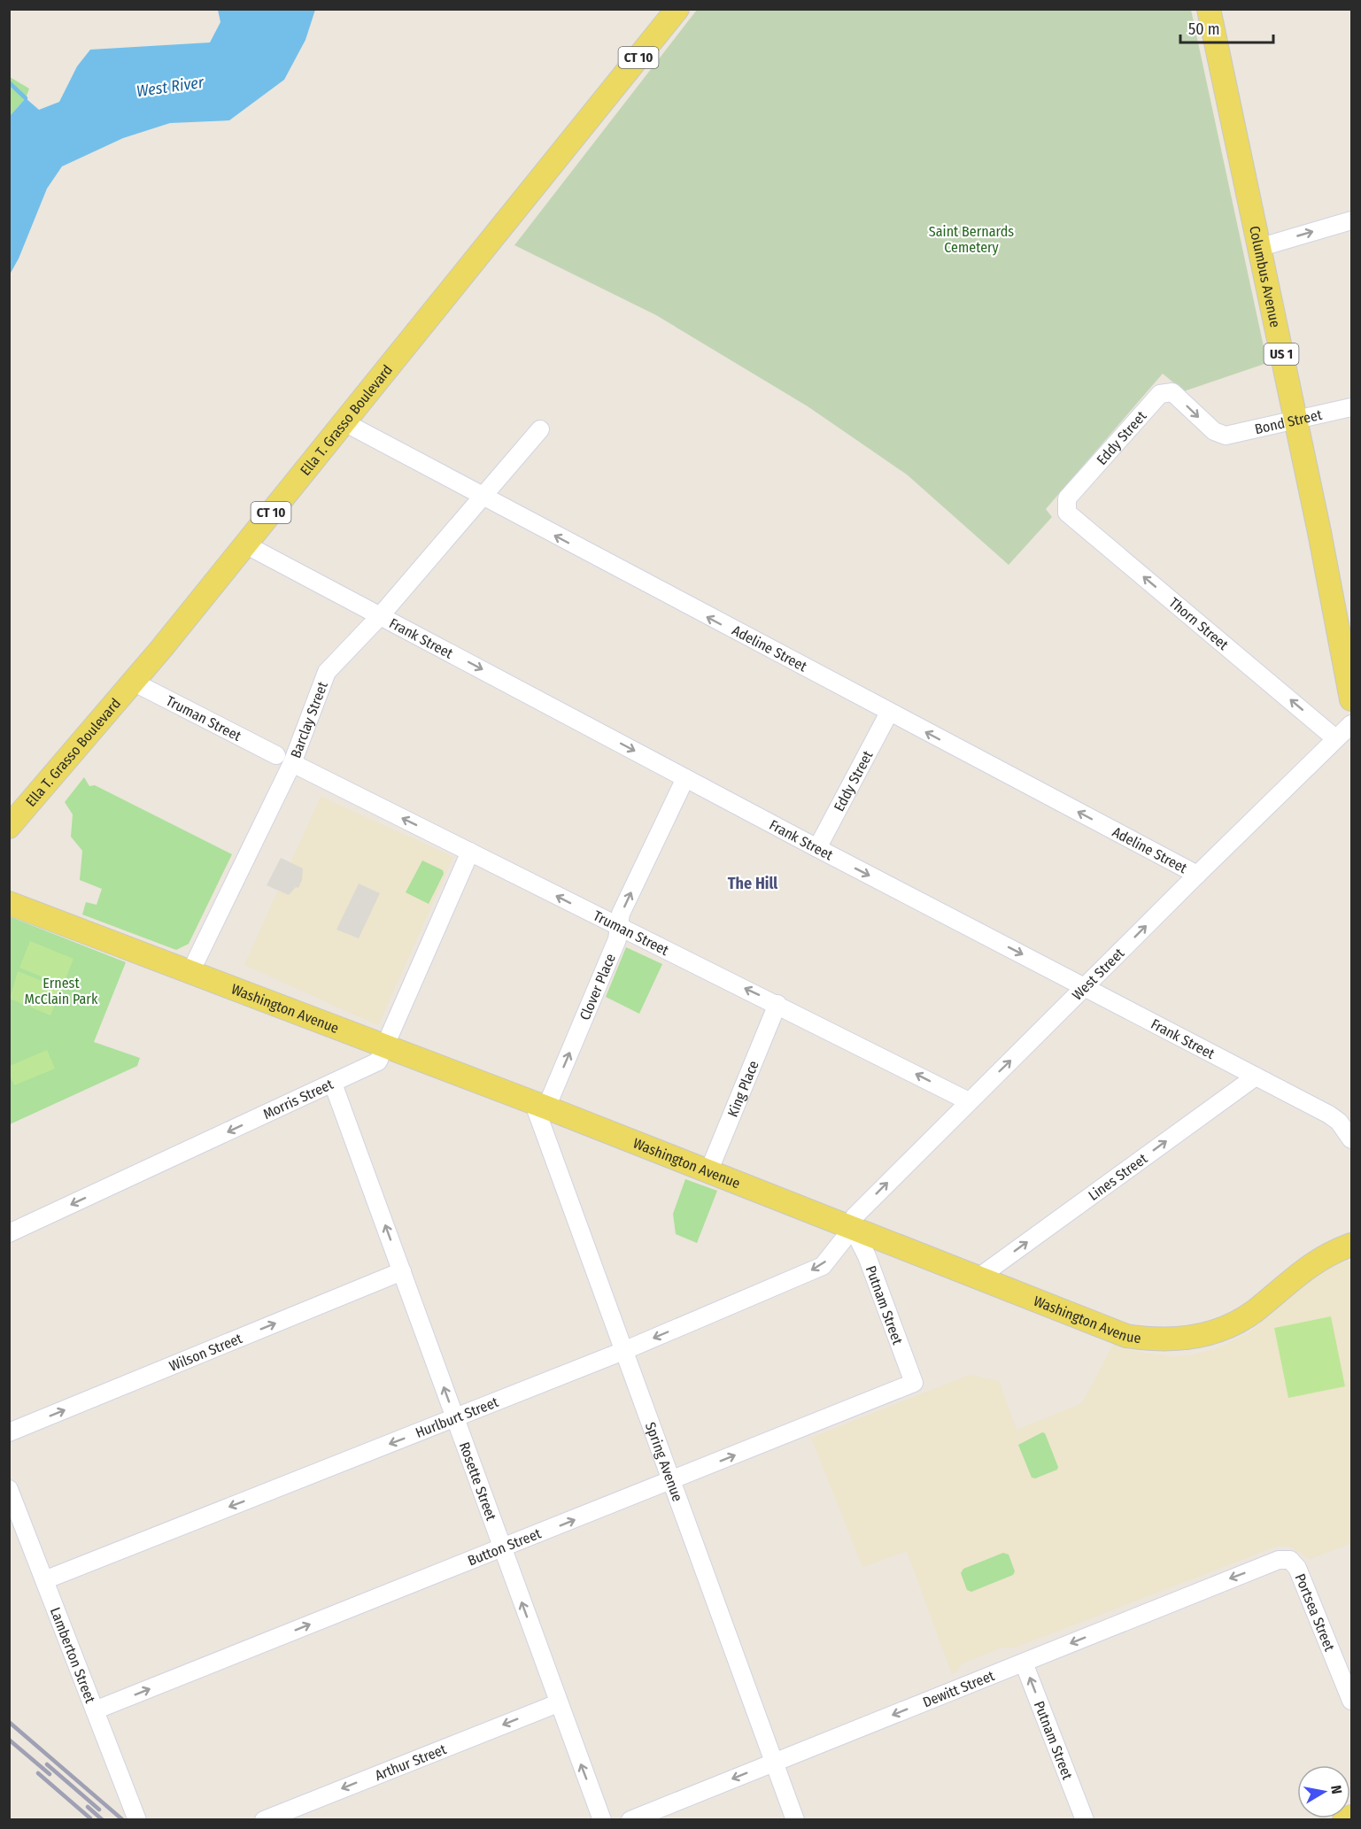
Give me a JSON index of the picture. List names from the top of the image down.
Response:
{
  "streets": {
    "main road": [
      "CT 10",
      "Columbus Avenue",
      "US 1",
      "Ella T. Grasso Boulevard",
      "Washington Avenue"
    ],
    "street": [
      "Bond Street",
      "Eddy Street",
      "Thorn Street",
      "Frank Street",
      "Adeline Street",
      "Truman Street",
      "Barclay Street",
      "West Street",
      "Clover Place",
      "King Place",
      "Morris Street",
      "Lines Street",
      "Putnam Street",
      "Wilson Street",
      "Hurlburt Street",
      "Spring Avenue",
      "Rosette Street",
      "Button Street",
      "Portsea Street",
      "Lamberton Street",
      "Dewitt Street",
      "Arthur Street"
    ]
  },
  "crossings": [
    ["Columbus Avenue", "Bond Street"],
    ["Ella T. Grasso Boulevard", "Frank Street"],
    ["Ella T. Grasso Boulevard", "Adeline Street"],
    ["Ella T. Grasso Boulevard", "Truman Street"],
    ["Bond Street", "Eddy Street"],
    ["Eddy Street", "Thorn Street"],
    ["Eddy Street", "Frank Street"],
    ["Eddy Street", "Adeline Street"],
    ["Thorn Street", "West Street"],
    ["Frank Street", "Barclay Street"],
    ["Frank Street", "West Street"],
    ["Frank Street", "Clover Place"],
    ["Frank Street", "Lines Street"],
    ["Adeline Street", "Barclay Street"],
    ["Adeline Street", "West Street"],
    ["Truman Street", "Barclay Street"],
    ["Truman Street", "West Street"],
    ["Truman Street", "Clover Place"],
    ["Truman Street", "King Place"],
    ["Truman Street", "Morris Street"],
    ["Barclay Street", "Washington Avenue"],
    ["West Street", "Washington Avenue"],
    ["West Street", "Putnam Street"],
    ["West Street", "Hurlburt Street"],
    ["Clover Place", "Washington Avenue"],
    ["Clover Place", "Spring Avenue"],
    ["Washington Avenue", "King Place"],
    ["Washington Avenue", "Morris Street"],
    ["Washington Avenue", "Lines Street"],
    ["Washington Avenue", "Putnam Street"],
    ["Washington Avenue", "Hurlburt Street"],
    ["Washington Avenue", "Spring Avenue"],
    ["Morris Street", "Rosette Street"],
    ["Putnam Street", "Hurlburt Street"],
    ["Putnam Street", "Button Street"],
    ["Putnam Street", "Dewitt Street"],
    ["Wilson Street", "Rosette Street"],
    ["Hurlburt Street", "Spring Avenue"],
    ["Hurlburt Street", "Rosette Street"],
    ["Hurlburt Street", "Lamberton Street"],
    ["Spring Avenue", "Button Street"],
    ["Spring Avenue", "Dewitt Street"],
    ["Rosette Street", "Button Street"],
    ["Rosette Street", "Arthur Street"],
    ["Button Street", "Lamberton Street"],
    ["Portsea Street", "Dewitt Street"]
  ],
  "one_way": [
    "Thorn Street",
    "Frank Street",
    "Adeline Street",
    "Truman Street",
    "West Street",
    "Clover Place",
    "Morris Street",
    "Lines Street",
    "Putnam Street",
    "Wilson Street",
    "Hurlburt Street",
    "Rosette Street",
    "Button Street",
    "Dewitt Street",
    "Arthur Street"
  ],
  "districts": ["The Hill"],
  "water": ["West River"],
  "parks": ["Saint Bernards Cemetery", "Ernest McClain Park"],
  "scale_bar": "50 m",
  "north": "right"
}
